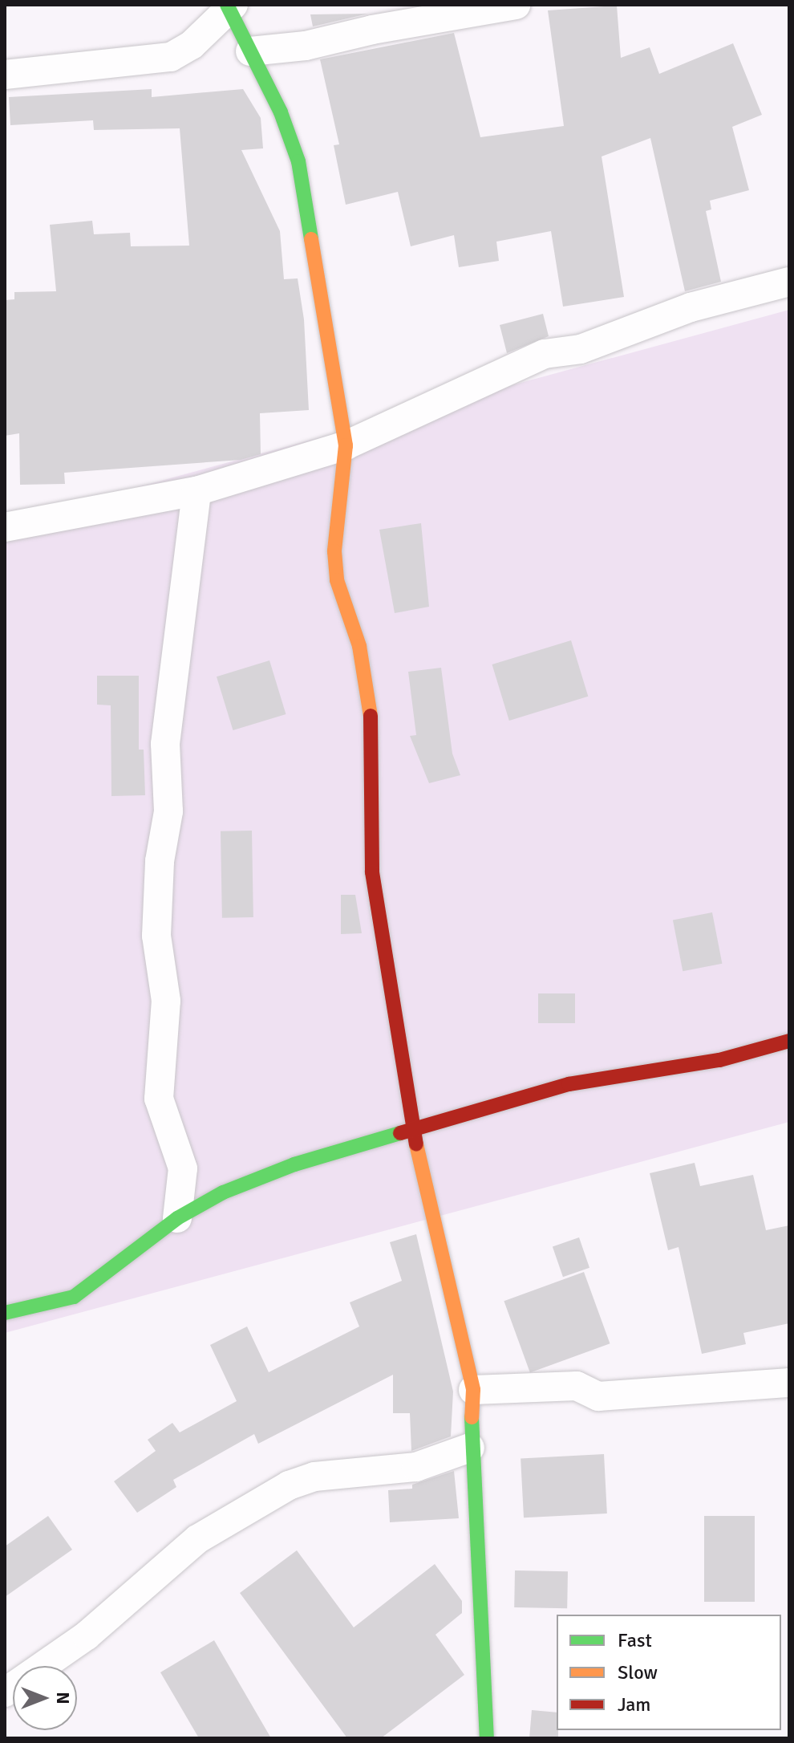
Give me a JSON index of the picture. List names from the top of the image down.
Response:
{
  "legend": ["Fast", "Slow", "Jam"],
  "north": "right"
}
